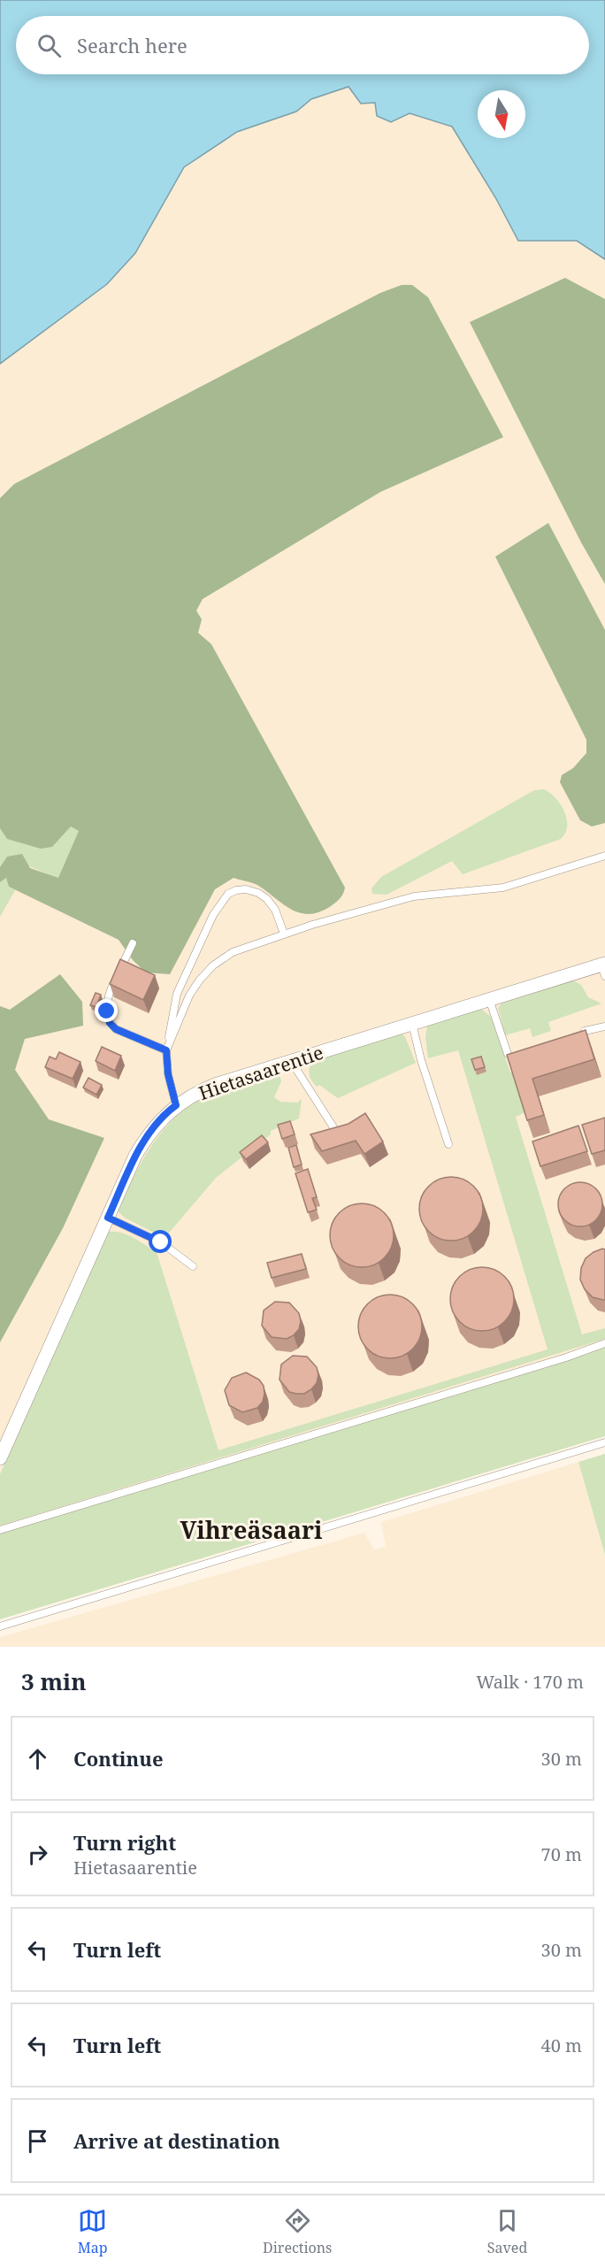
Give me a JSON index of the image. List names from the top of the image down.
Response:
{
  "streets": {
    "street": ["Hietasaarentie"]
  },
  "districts": ["Vihreäsaari"],
  "north": "bottom",
  "page": {
    "search": "Search here",
    "heading": ["3 min", "Walk · 170 m"],
    "list": [
      ["Continue", "30 m"],
      ["Turn right", "Hietasaarentie", "70 m"],
      ["Turn left", "30 m"],
      ["Turn left", "40 m"],
      "Arrive at destination"
    ],
    "nav": ["Map", "Directions", "Saved"]
  }
}
